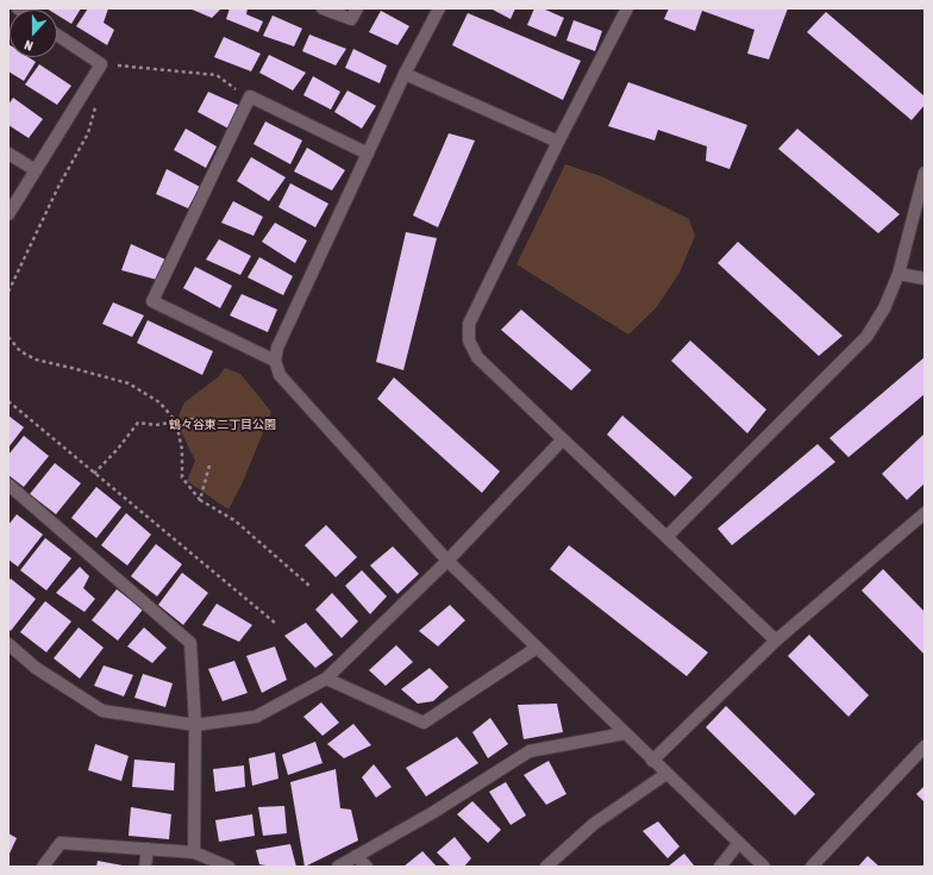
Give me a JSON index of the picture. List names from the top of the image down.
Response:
{
  "parks": ["鶴々谷東二丁目公園"],
  "north": "bottom"
}
